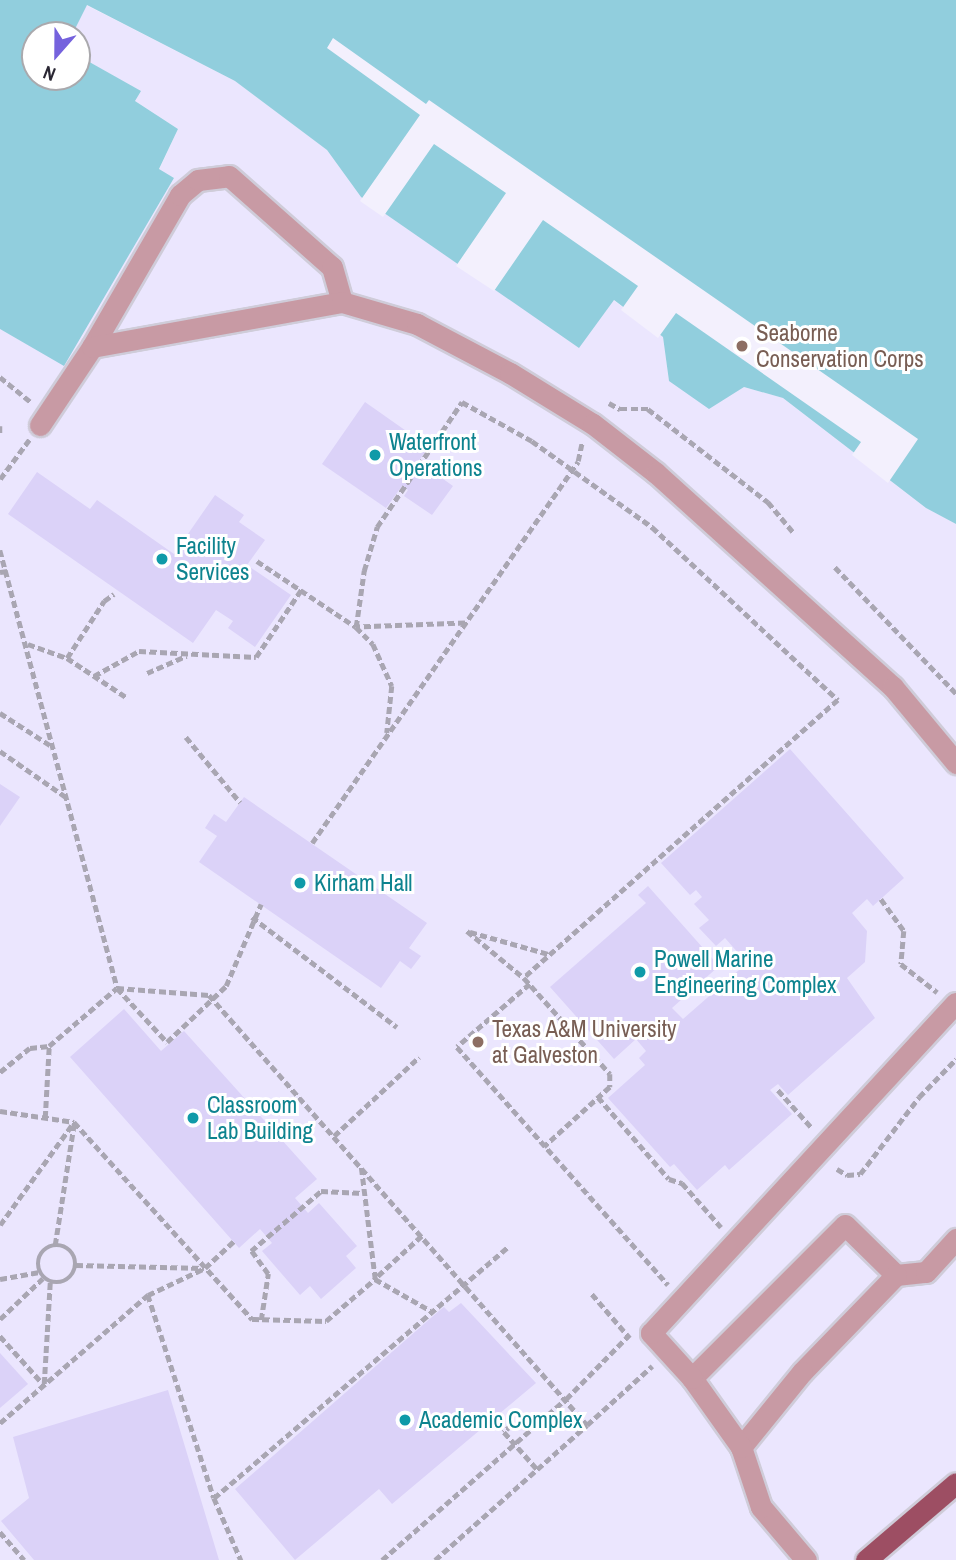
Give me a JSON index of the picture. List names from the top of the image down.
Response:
{
  "places": [
    "Seaborne Conservation Corps",
    "Waterfront Operations",
    "Facility Services",
    "Kirham Hall",
    "Powell Marine Engineering Complex",
    "Texas A&M University at Galveston",
    "Classroom Lab Building",
    "Academic Complex"
  ],
  "north": "bottom"
}
